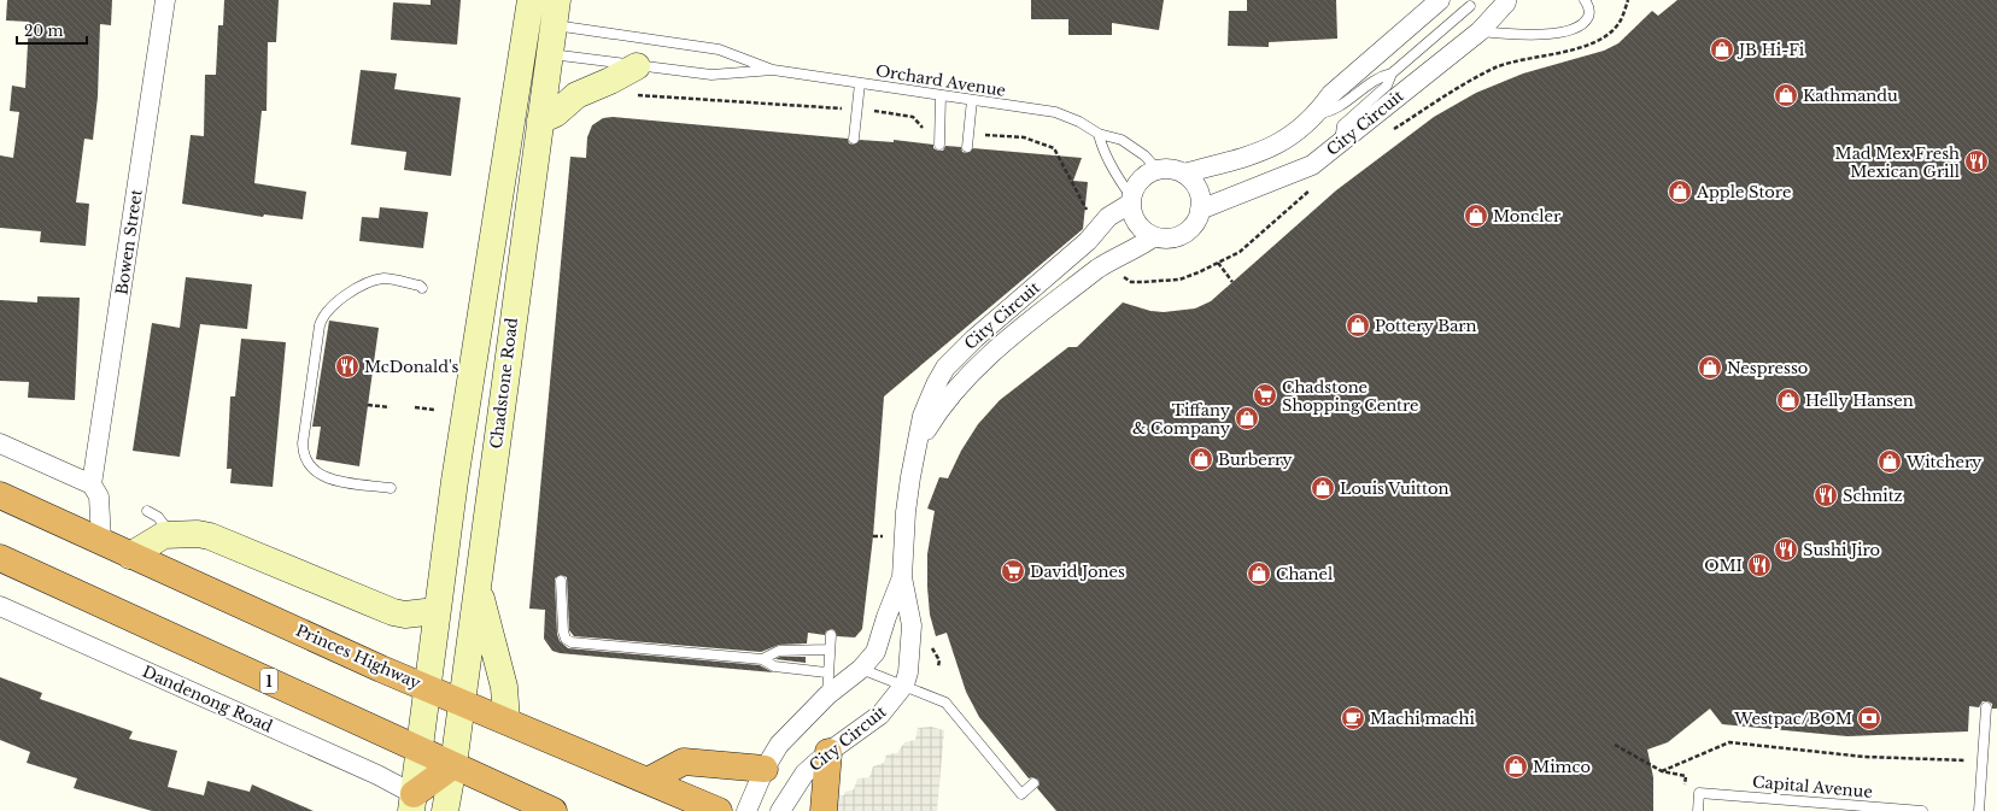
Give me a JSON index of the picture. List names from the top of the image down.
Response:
{
  "streets": {
    "highway": ["Princes Highway", "1"],
    "street": [
      "City Circuit",
      "Bowen Street",
      "Chadstone Road",
      "Dandenong Road"
    ],
    "lane": ["Orchard Avenue", "Capital Avenue"]
  },
  "crossings": [
    ["Orchard Avenue", "City Circuit"],
    ["Orchard Avenue", "Chadstone Road"],
    ["Chadstone Road", "Princes Highway"],
    ["Chadstone Road", "1"],
    ["Chadstone Road", "Dandenong Road"]
  ],
  "places": {
    "shop": [
      "JB Hi-Fi",
      "Kathmandu",
      "Apple Store",
      "Moncler",
      "Pottery Barn",
      "Nespresso",
      "Helly Hansen",
      "Tiffany & Company",
      "Burberry",
      "Witchery",
      "Louis Vuitton",
      "Chanel",
      "Mimco"
    ],
    "restaurant": [
      "Mad Mex Fresh Mexican Grill",
      "McDonald's",
      "Schnitz",
      "Sushi Jiro",
      "OMI"
    ],
    "supermarket": ["Chadstone Shopping Centre", "David Jones"],
    "cafe": ["Machi machi"],
    "bank": ["Westpac/BOM"]
  },
  "scale_bar": "20 m"
}
